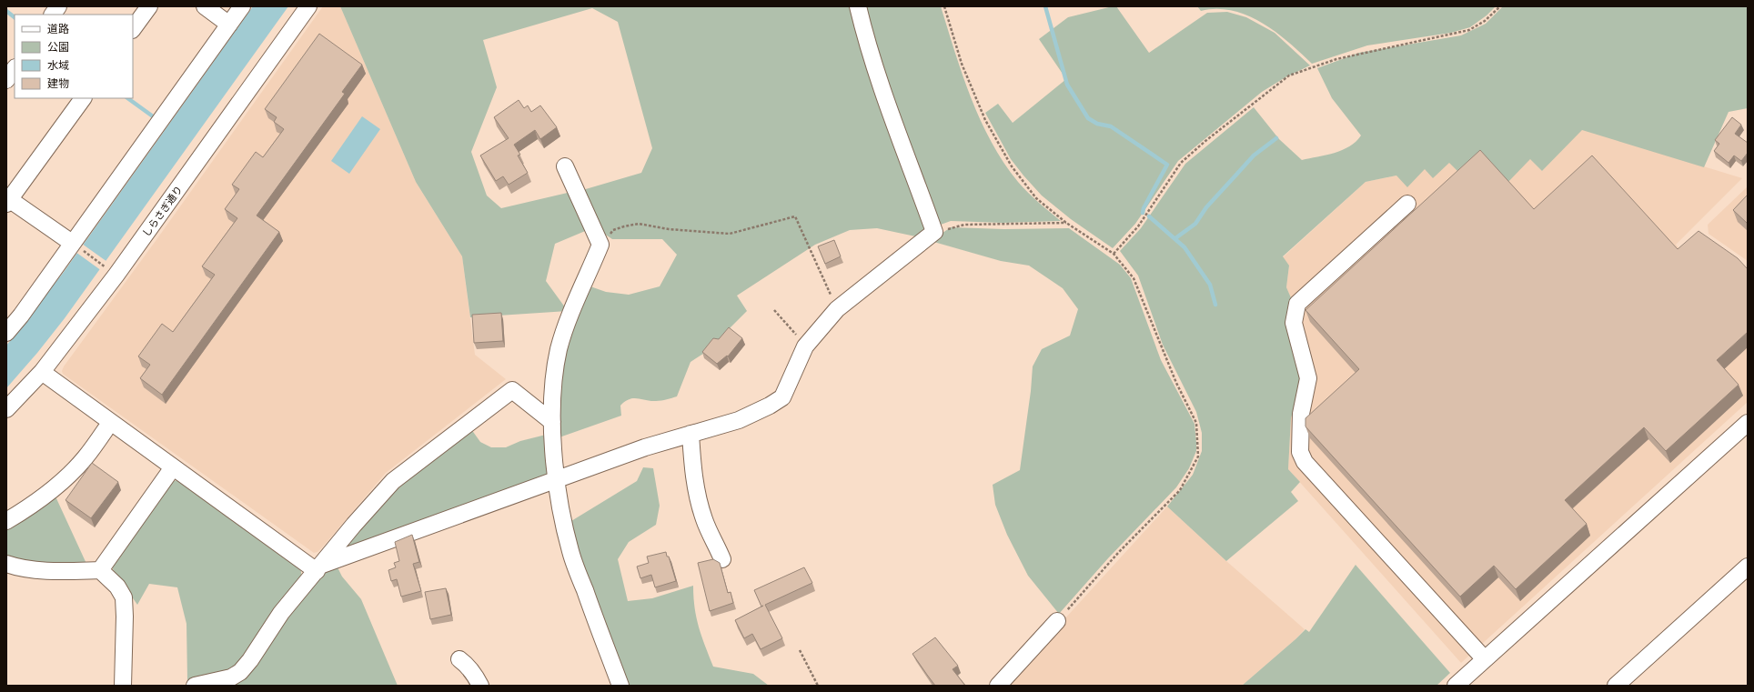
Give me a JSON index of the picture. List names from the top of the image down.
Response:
{
  "streets": {
    "street": ["しらさぎ通り"]
  },
  "legend": [
    "道路",
    "公園",
    "水域",
    "建物"
  ]
}
